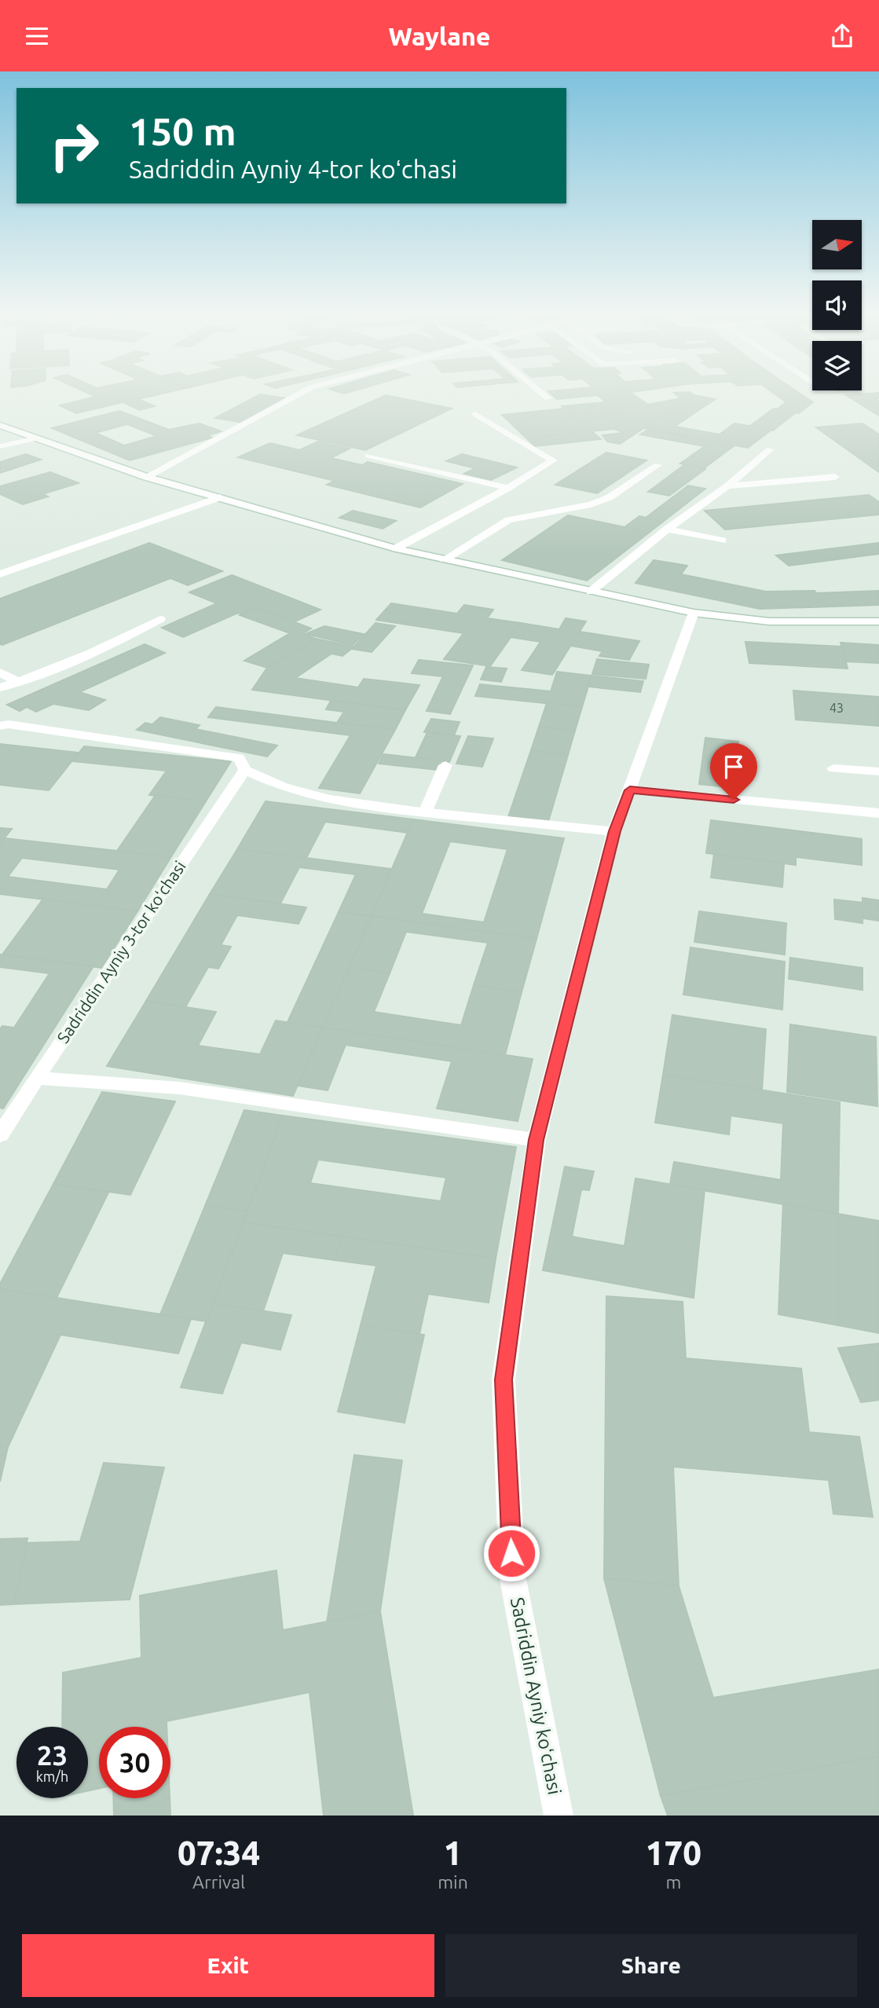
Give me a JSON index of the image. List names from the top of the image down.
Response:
{
  "streets": {
    "street": ["Sadriddin Ayniy 3-tor koʻchasi", "Sadriddin Ayniy koʻchasi"]
  },
  "house_numbers": ["43"],
  "north": "right",
  "page": {
    "header": "Waylane",
    "turn": ["150 m", "Sadriddin Ayniy 4-tor koʻchasi"],
    "speed": "23 km/h",
    "limit": "30",
    "eta": [
      "07:34",
      "Arrival",
      "1",
      "min",
      "170",
      "m"
    ],
    "buttons": ["Exit", "Share"]
  }
}
